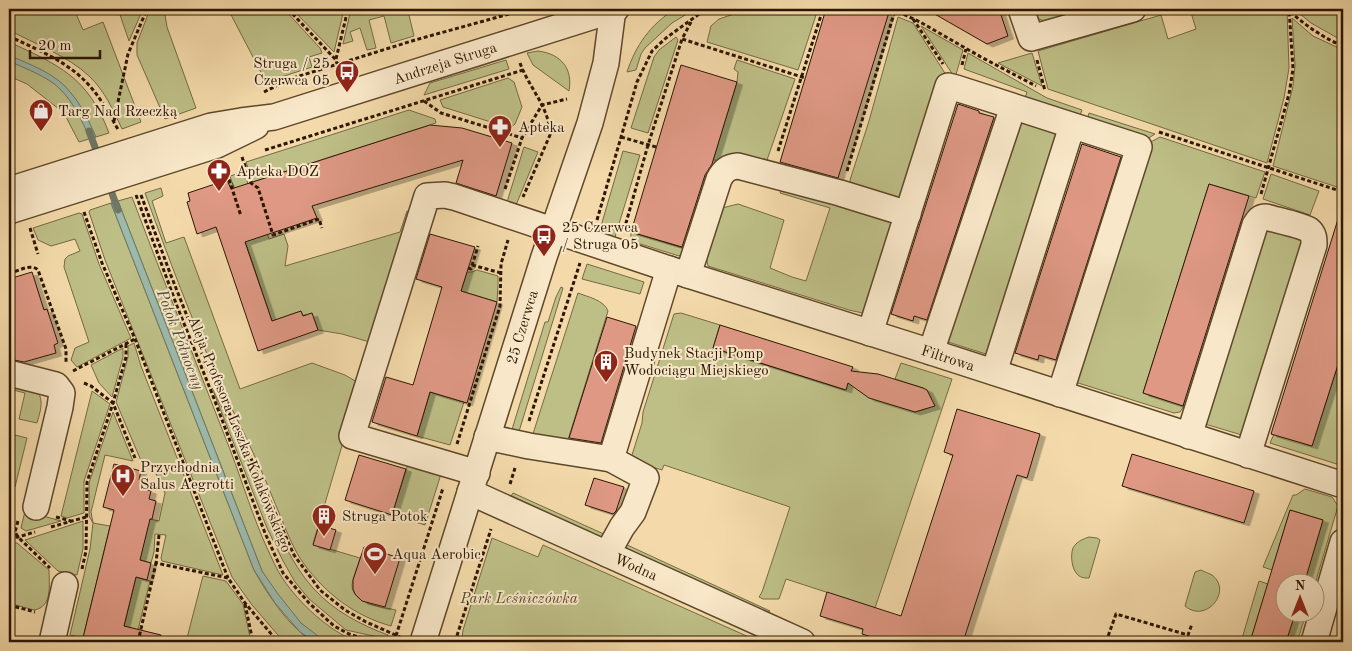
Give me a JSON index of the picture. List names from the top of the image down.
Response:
{
  "streets": {
    "street": [
      "Andrzeja Struga",
      "25 Czerwca",
      "Filtrowa",
      "Wodna"
    ],
    "path": ["Aleja Profesora Leszka Kołakowskiego"]
  },
  "crossings": [
    ["Andrzeja Struga", "25 Czerwca"],
    ["Andrzeja Struga", "Aleja Profesora Leszka Kołakowskiego"],
    ["25 Czerwca", "Filtrowa"],
    ["25 Czerwca", "Wodna"],
    ["Filtrowa", "Wodna"]
  ],
  "water": ["Potok Północny"],
  "parks": ["Park Leśniczówka"],
  "places": {
    "bus stop": ["Struga / 25 Czerwca 05", "25 Czerwca / Struga 05"],
    "shop": ["Targ Nad Rzeczką"],
    "pharmacy": ["Apteka", "Apteka DOZ"],
    "building": ["Budynek Stacji Pomp Wodociągu Miejskiego", "Struga Potok"],
    "hospital": ["Przychodnia Salus Aegrotti"],
    "sports": ["Aqua Aerobic"]
  },
  "scale_bar": "20 m",
  "north": "top"
}
